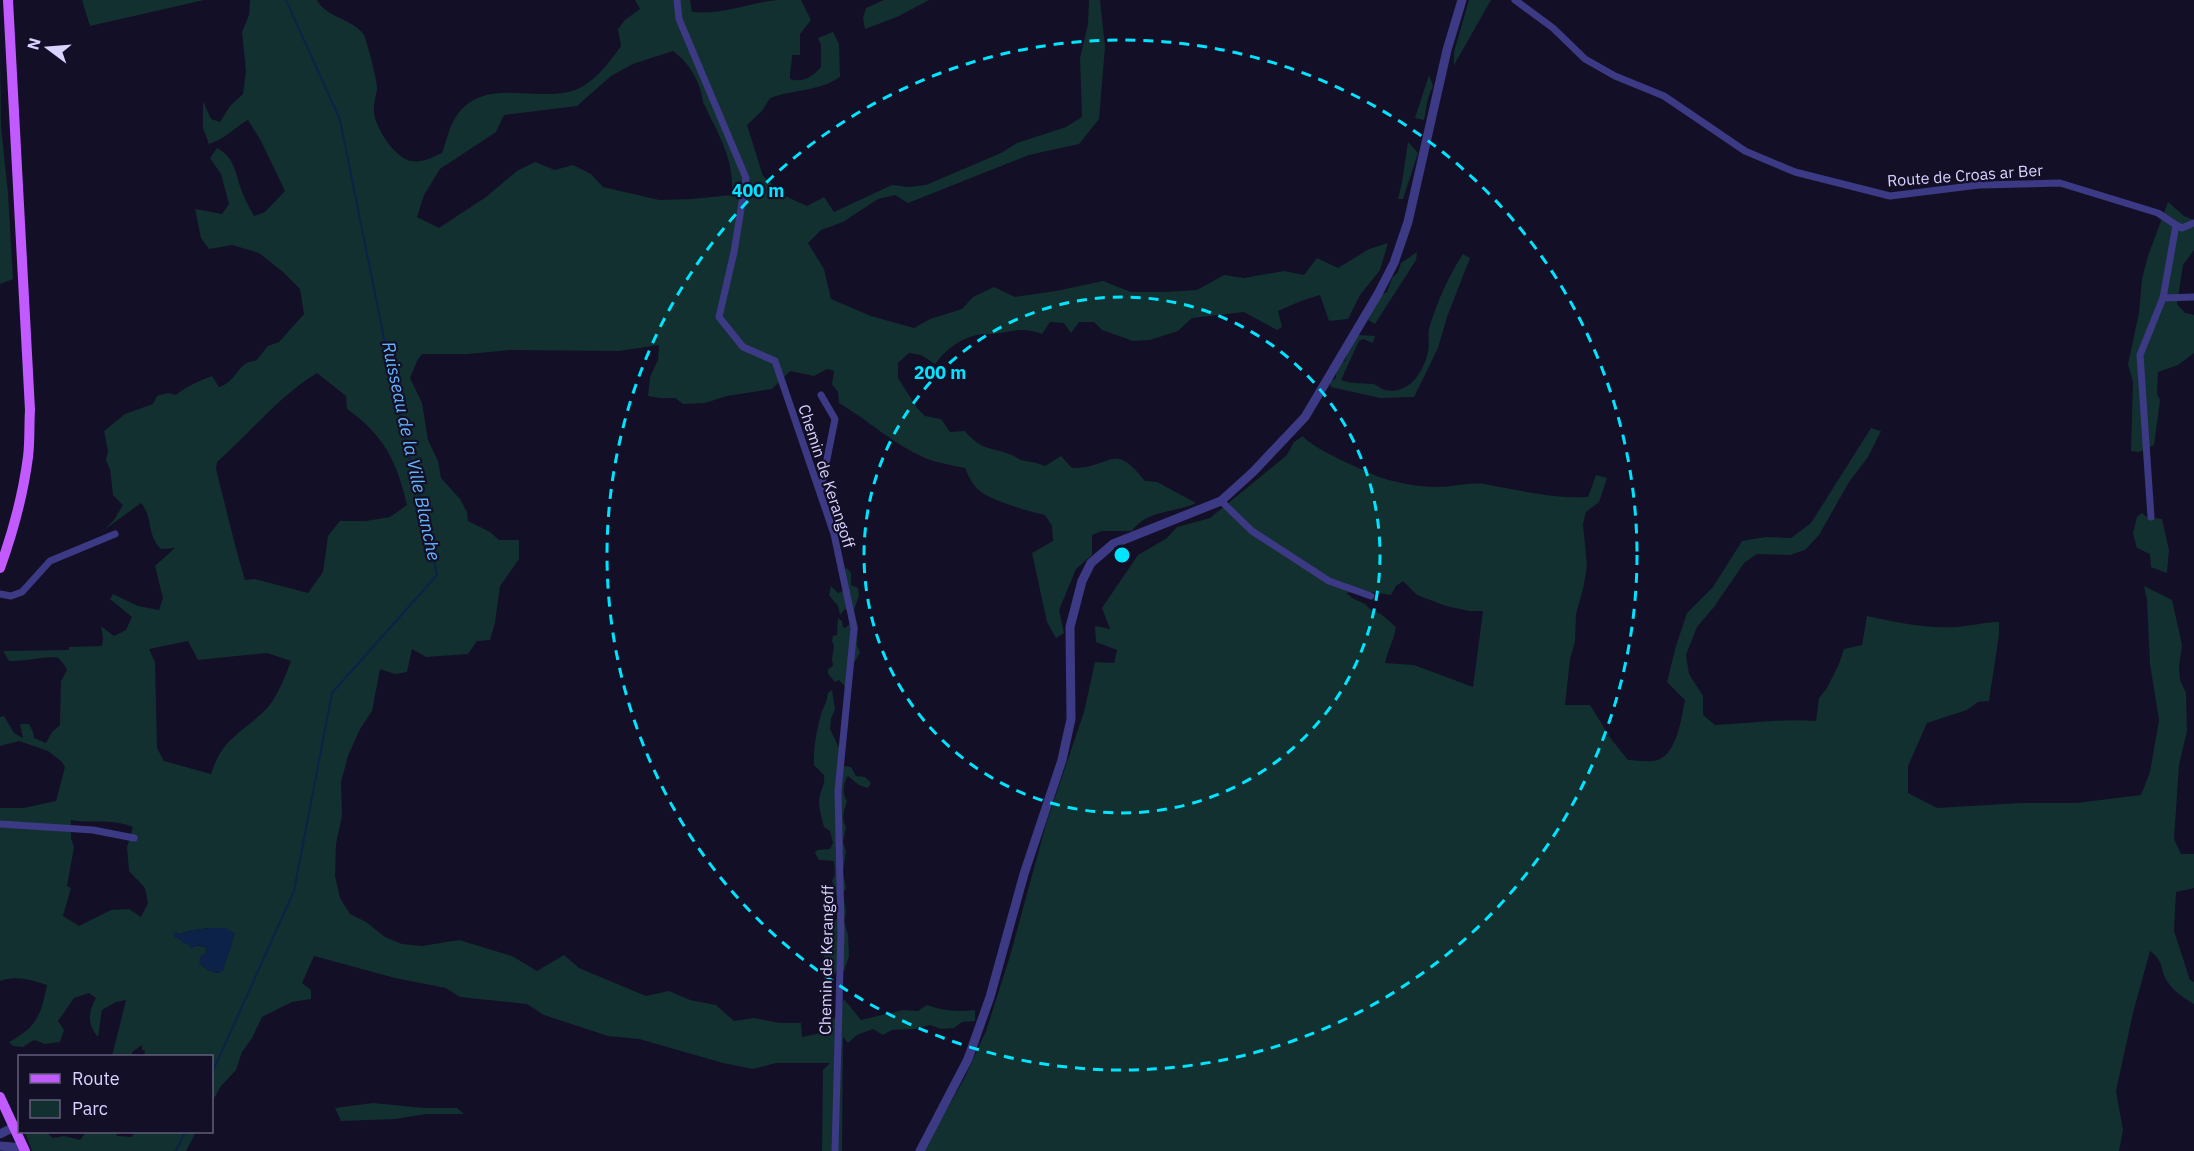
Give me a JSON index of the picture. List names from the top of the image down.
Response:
{
  "streets": {
    "street": ["Route de Croas ar Ber", "Chemin de Kerangoff"]
  },
  "water": ["Ruisseau de la Ville Blanche"],
  "legend": ["Route", "Parc"],
  "north": "left",
  "rings": ["400 m", "200 m"]
}
